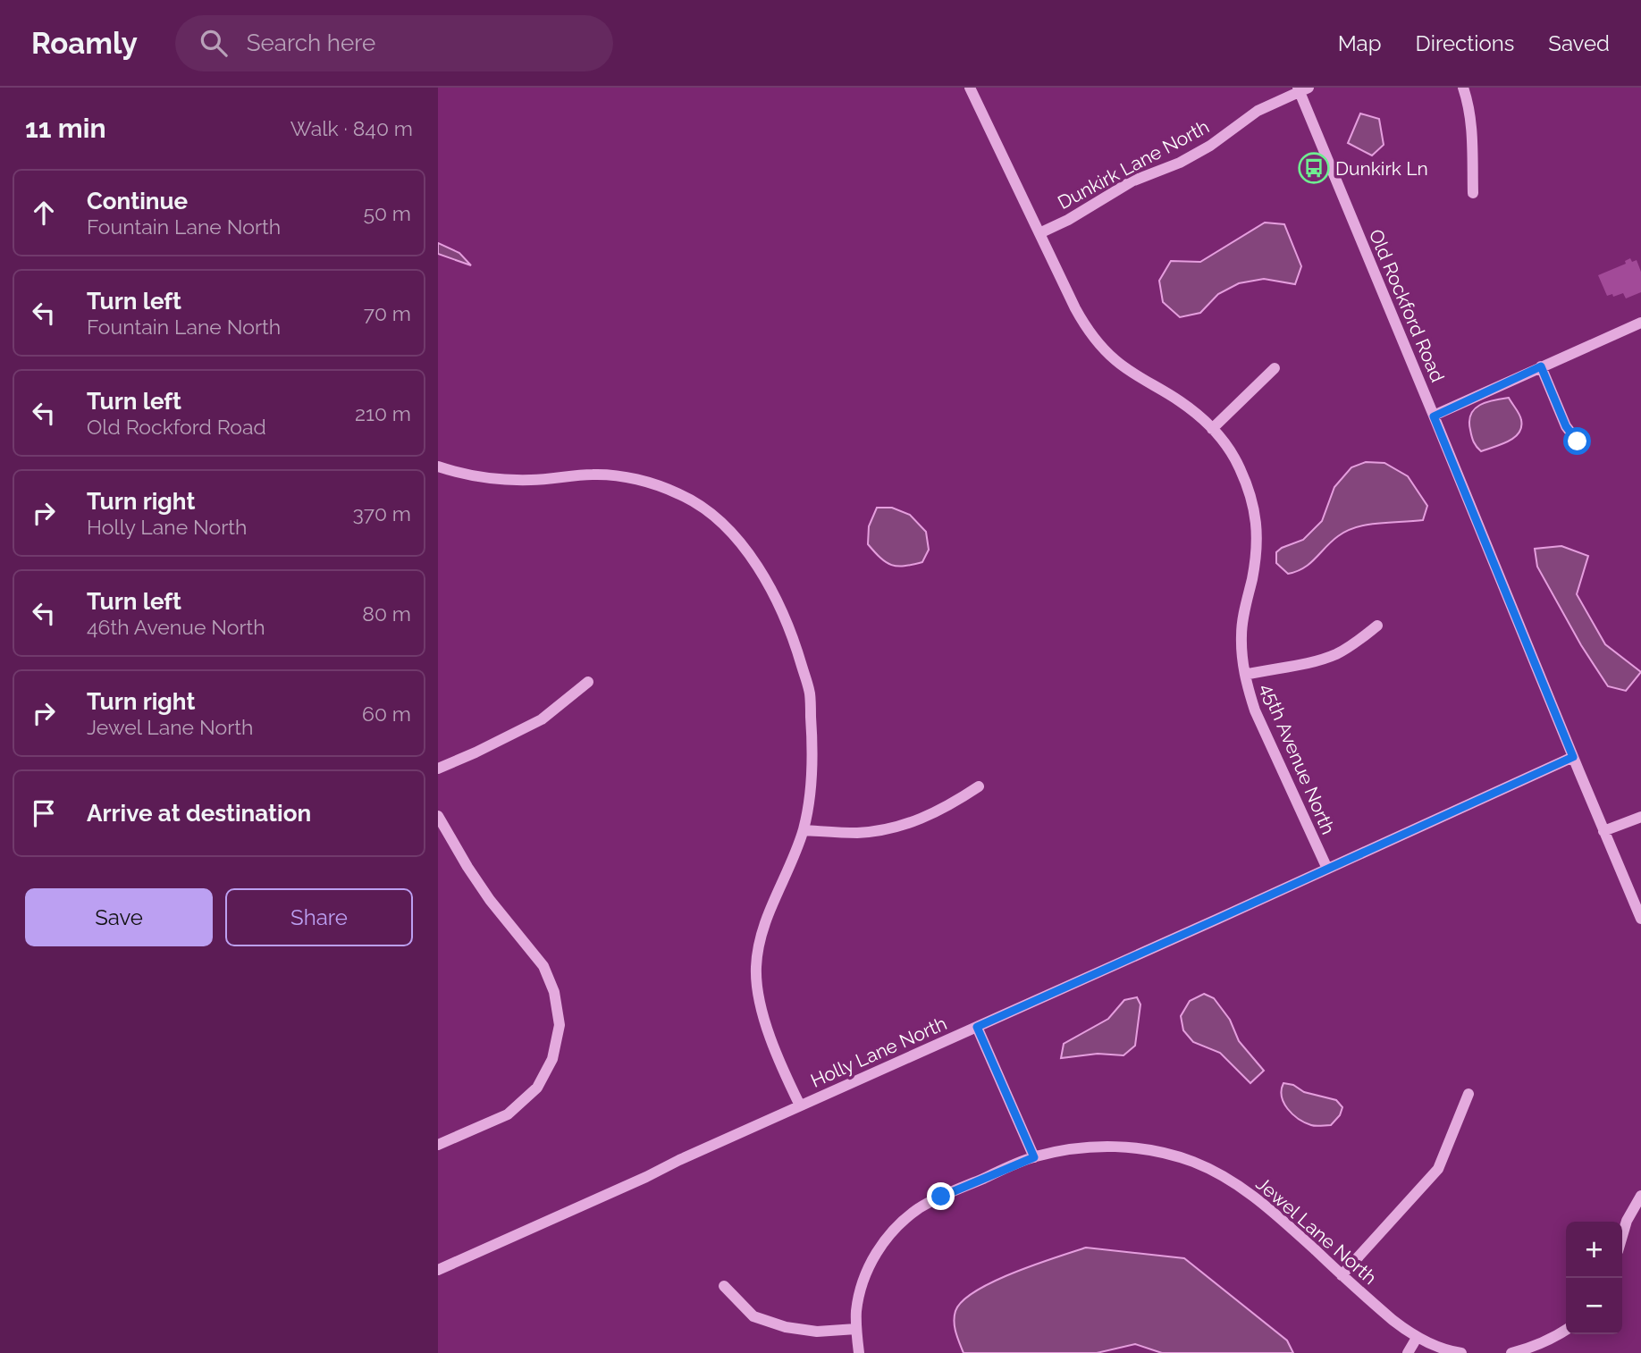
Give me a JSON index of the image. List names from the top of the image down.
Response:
{
  "streets": {
    "street": [
      "Dunkirk Lane North",
      "Old Rockford Road",
      "45th Avenue North",
      "Holly Lane North",
      "Jewel Lane North"
    ]
  },
  "crossings": [
    ["Dunkirk Lane North", "Old Rockford Road"],
    ["Dunkirk Lane North", "45th Avenue North"],
    ["Old Rockford Road", "Holly Lane North"],
    ["45th Avenue North", "Holly Lane North"]
  ],
  "places": {
    "bus stop": ["Dunkirk Ln"]
  },
  "page": {
    "header": "Roamly",
    "search": "Search here",
    "nav": ["Map", "Directions", "Saved"],
    "heading": ["11 min", "Walk · 840 m"],
    "list": [
      ["Continue", "Fountain Lane North", "50 m"],
      ["Turn left", "Fountain Lane North", "70 m"],
      ["Turn left", "Old Rockford Road", "210 m"],
      ["Turn right", "Holly Lane North", "370 m"],
      ["Turn left", "46th Avenue North", "80 m"],
      ["Turn right", "Jewel Lane North", "60 m"],
      "Arrive at destination"
    ],
    "buttons": ["Save", "Share"],
    "map_buttons": ["+", "−"]
  }
}
